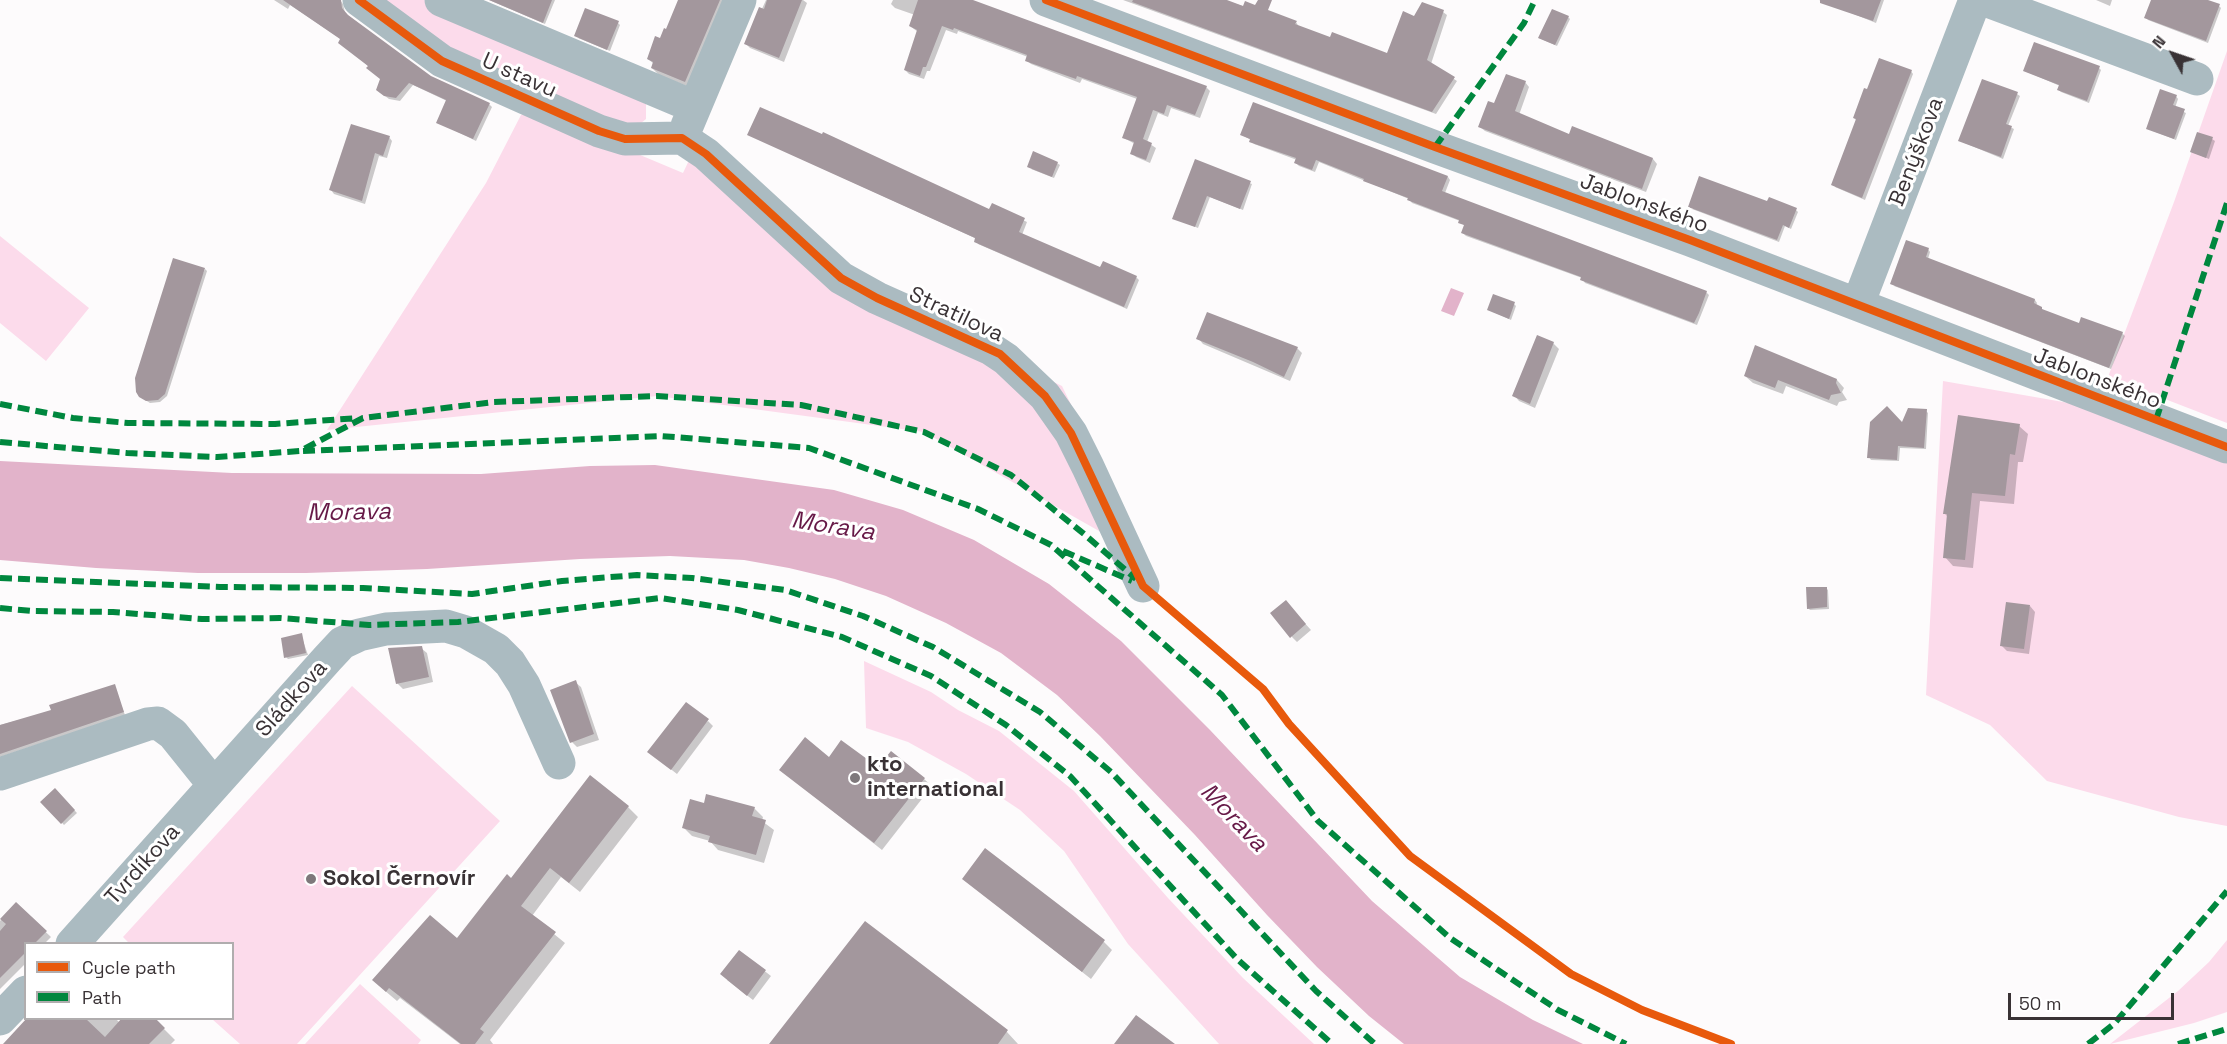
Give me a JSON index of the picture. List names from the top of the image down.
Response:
{
  "streets": {
    "street": [
      "U stavu",
      "Benýškova",
      "Jablonského",
      "Stratilova",
      "Sládkova",
      "Tvrdíkova"
    ]
  },
  "crossings": [
    ["U stavu", "Stratilova"],
    ["Benýškova", "Jablonského"],
    ["Sládkova", "Tvrdíkova"]
  ],
  "water": ["Morava"],
  "places": ["kto international", "Sokol Černovír"],
  "legend": ["Cycle path", "Path"],
  "scale_bar": "50 m",
  "north": "top left"
}
